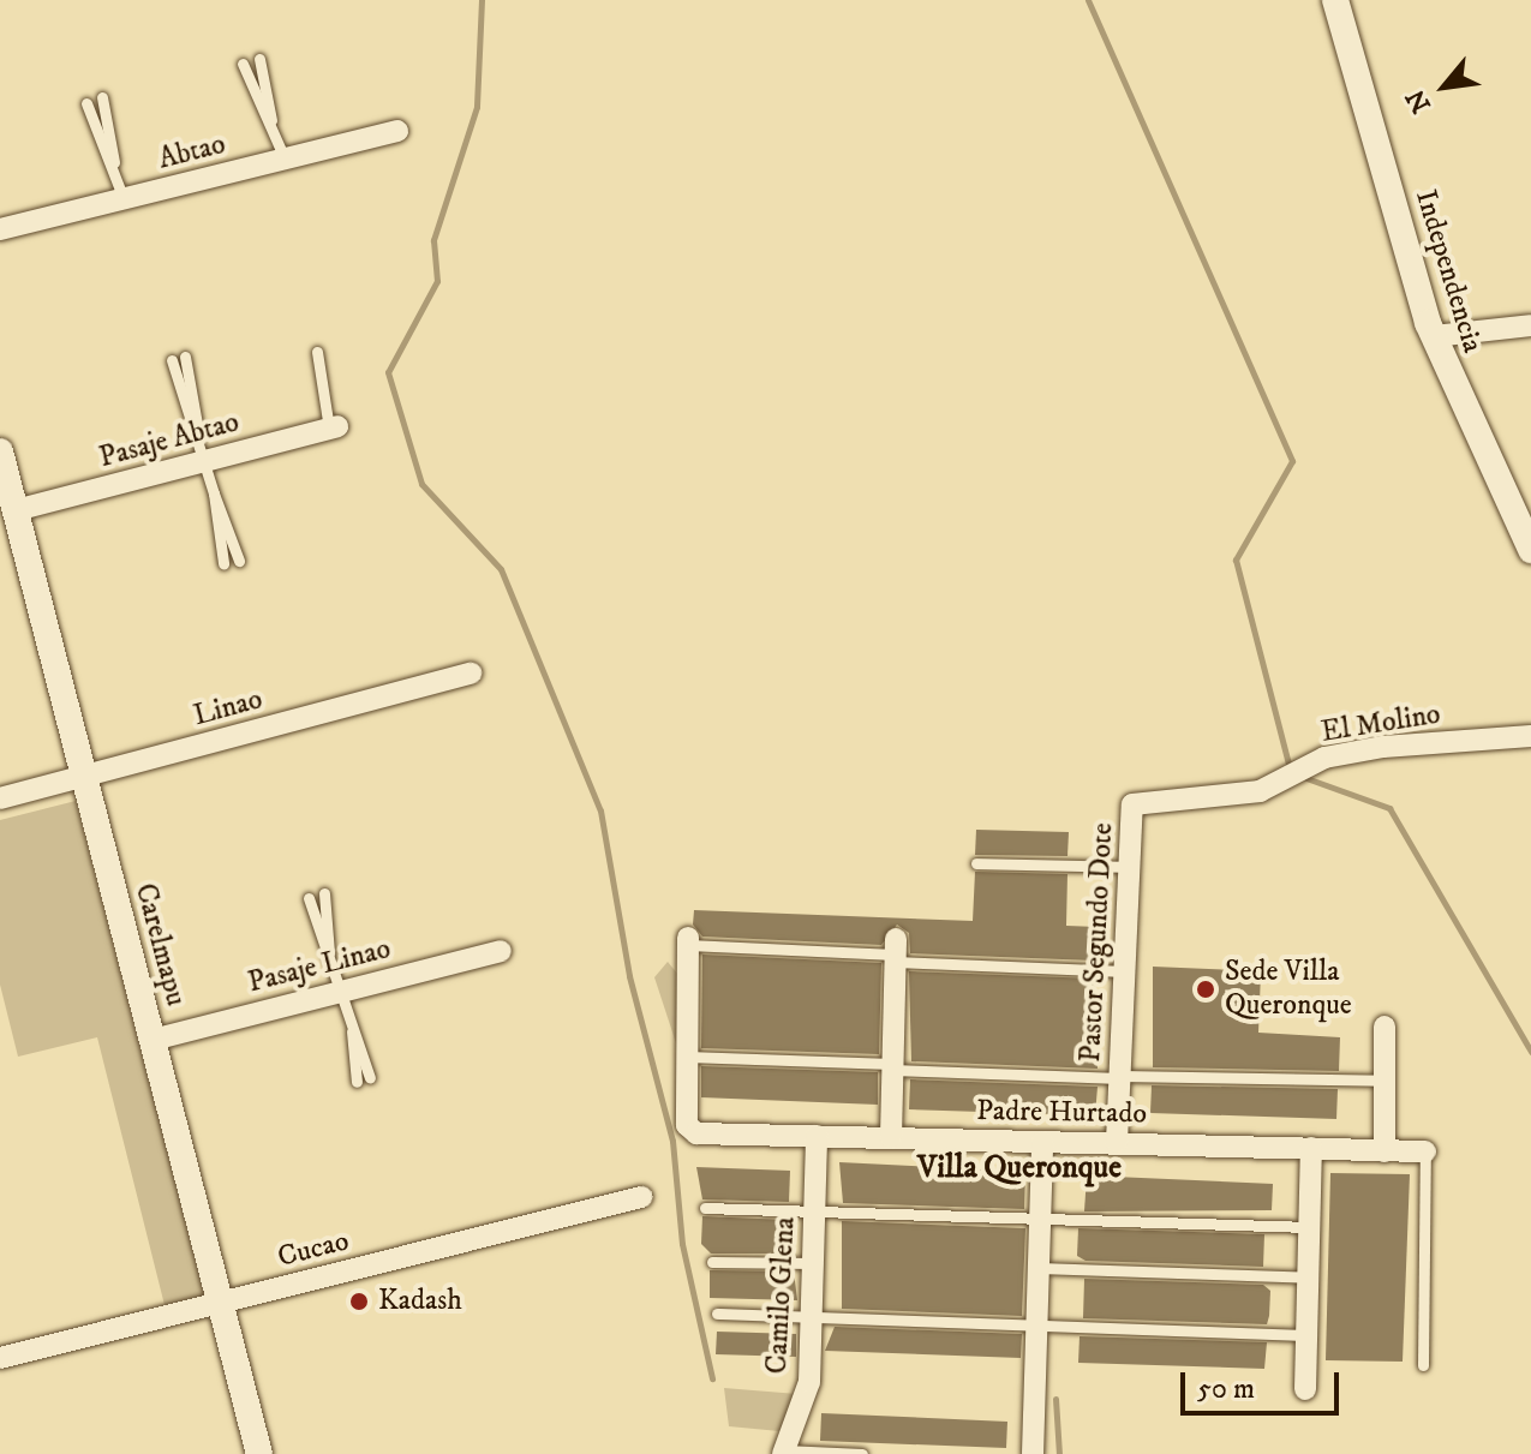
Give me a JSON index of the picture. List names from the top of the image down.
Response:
{
  "streets": {
    "street": [
      "Abtao",
      "Independencia",
      "Pasaje Abtao",
      "Linao",
      "El Molino",
      "Pastor Segundo Dote",
      "Carelmapu",
      "Pasaje Linao",
      "Padre Hurtado",
      "Cucao",
      "Camilo Glena"
    ]
  },
  "crossings": [
    ["Pasaje Abtao", "Carelmapu"],
    ["Linao", "Carelmapu"],
    ["El Molino", "Pastor Segundo Dote"],
    ["Pastor Segundo Dote", "Padre Hurtado"],
    ["Carelmapu", "Pasaje Linao"],
    ["Carelmapu", "Cucao"],
    ["Padre Hurtado", "Camilo Glena"]
  ],
  "districts": ["Villa Queronque"],
  "places": ["Sede Villa Queronque", "Kadash"],
  "scale_bar": "50 m",
  "north": "bottom left"
}
